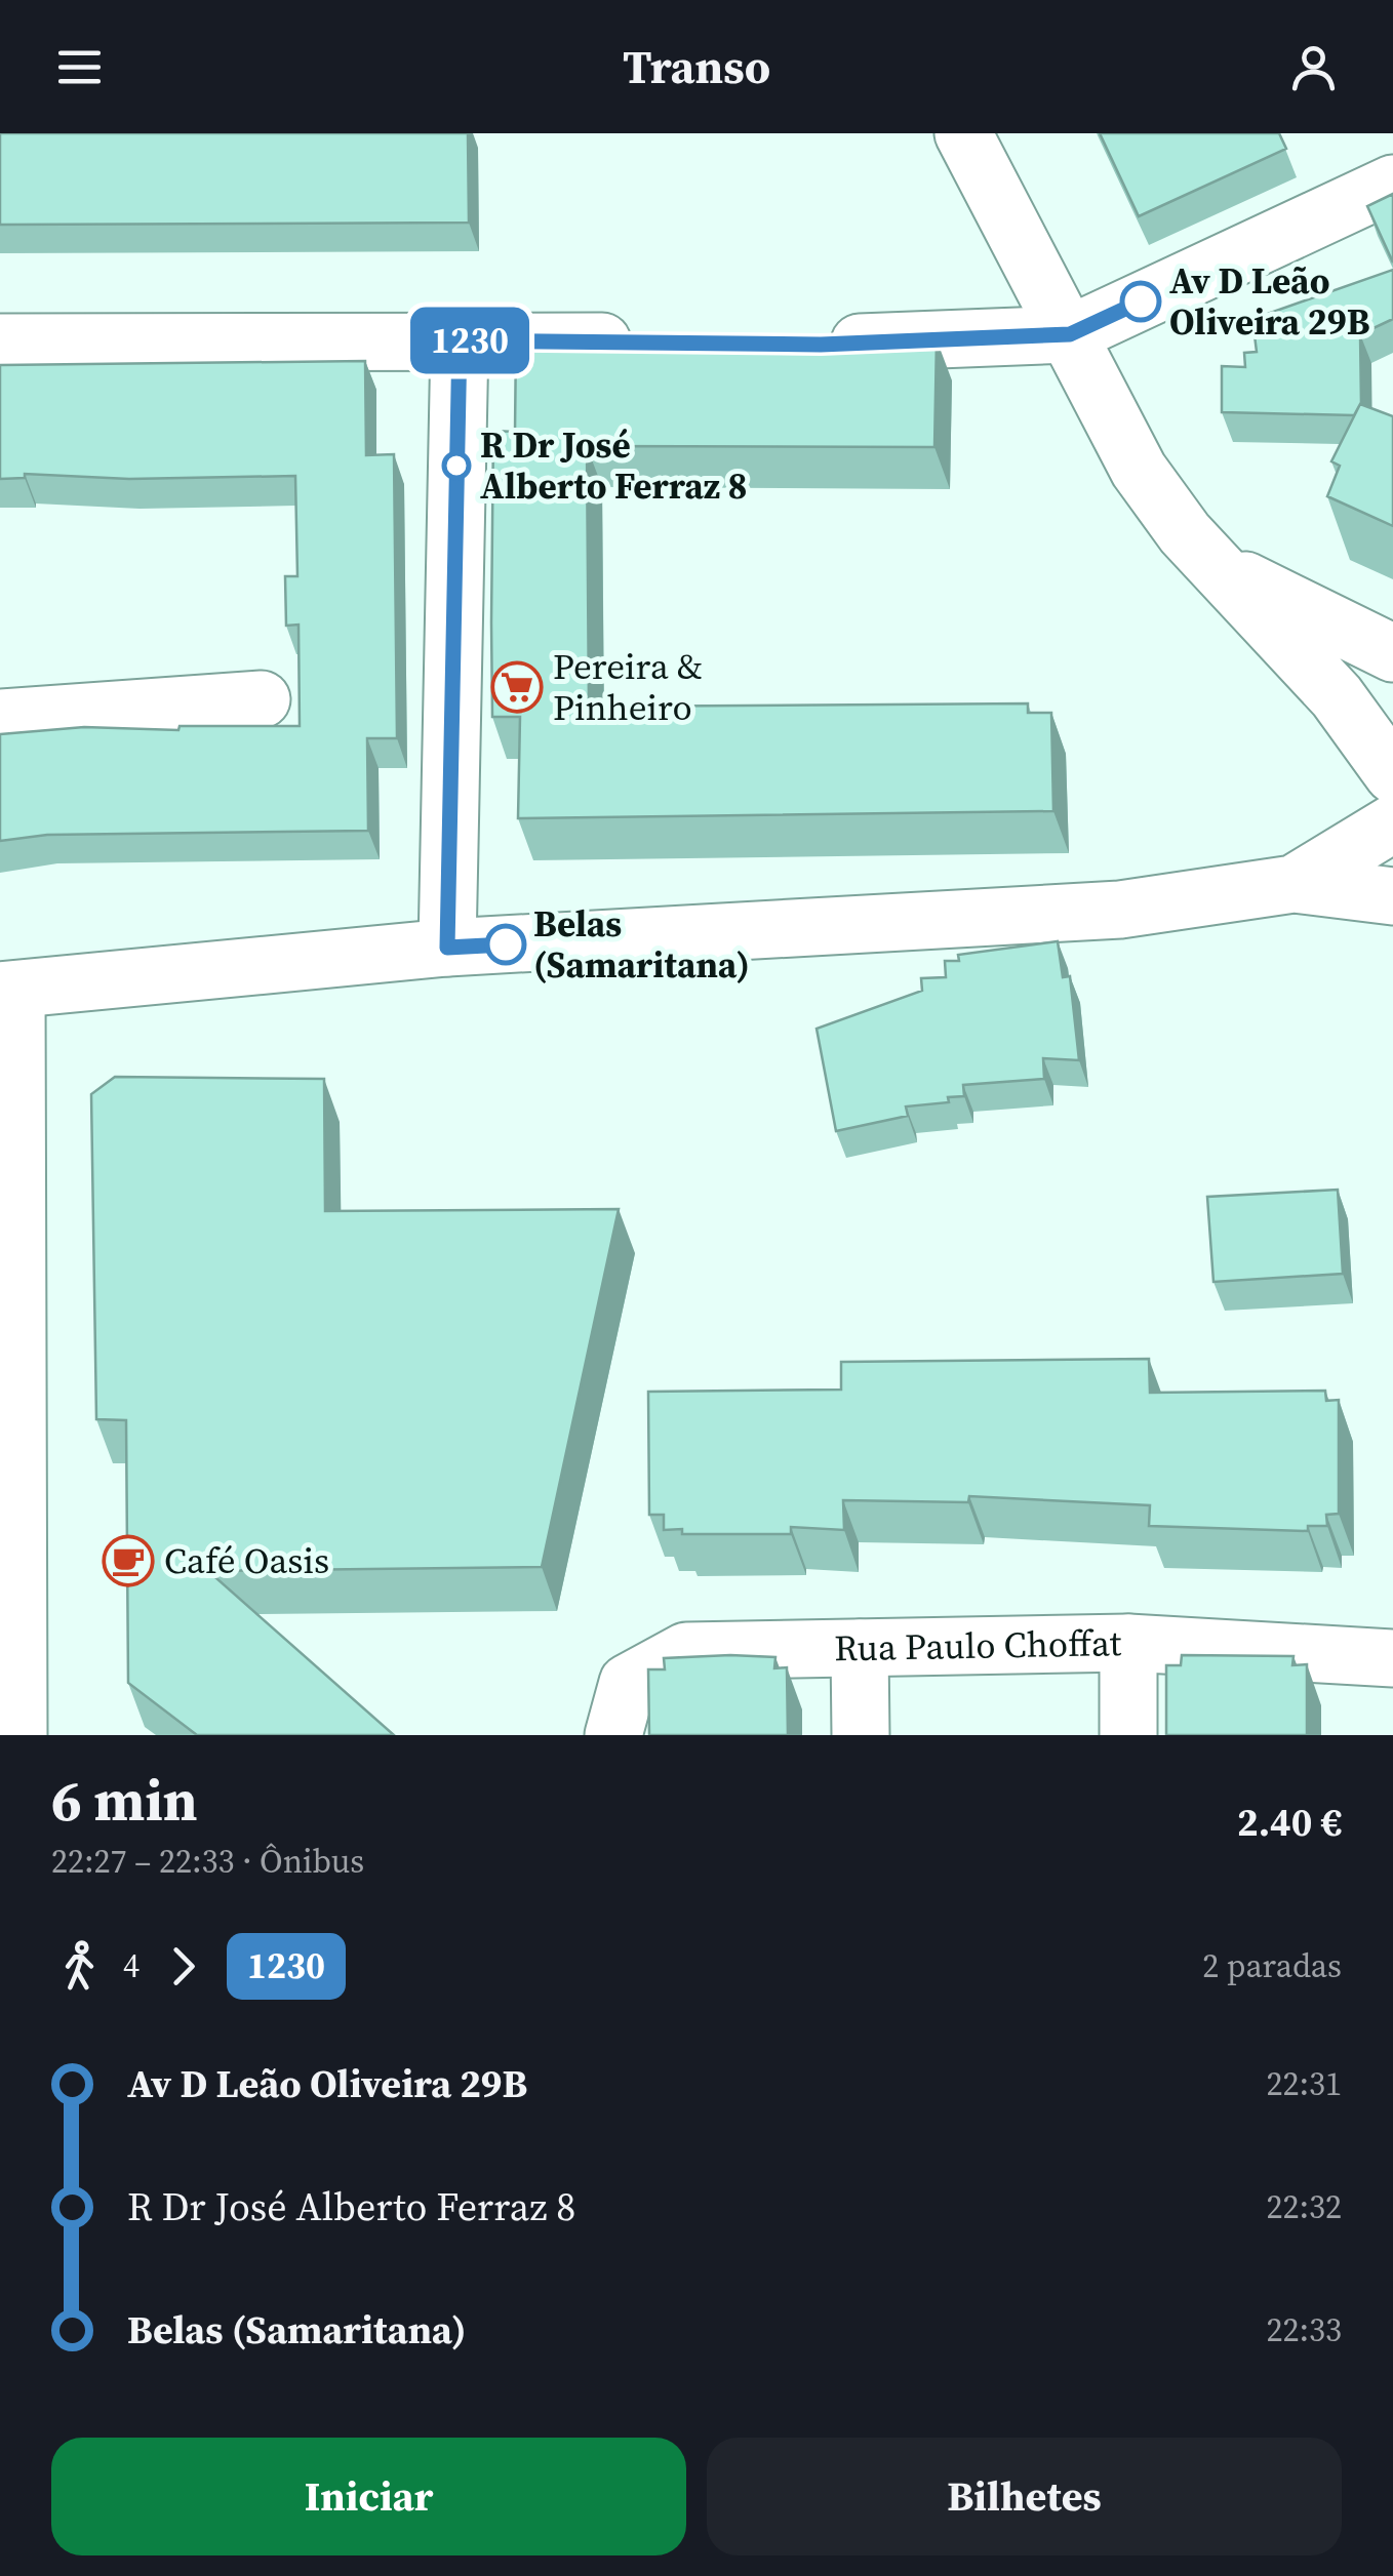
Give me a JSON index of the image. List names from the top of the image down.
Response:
{
  "streets": {
    "street": ["Rua Paulo Choffat"]
  },
  "places": {
    "other": ["Av D Leão Oliveira 29B", "R Dr José Alberto Ferraz 8", "Belas (Samaritana)"],
    "supermarket": ["Pereira & Pinheiro"],
    "cafe": ["Café Oasis"]
  },
  "lines": ["bus line 1230"],
  "page": {
    "header": "Transo",
    "on_map": "1230",
    "heading": ["6 min", "22:27 – 22:33 · Ônibus", "2.40 €"],
    "legs": ["4", "1230", "2 paradas"],
    "list": [
      {
        "name": "Av D Leão Oliveira 29B",
        "value": "22:31"
      },
      {
        "name": "R Dr José Alberto Ferraz 8",
        "value": "22:32"
      },
      {
        "name": "Belas (Samaritana)",
        "value": "22:33"
      }
    ],
    "buttons": ["Iniciar", "Bilhetes"]
  }
}
